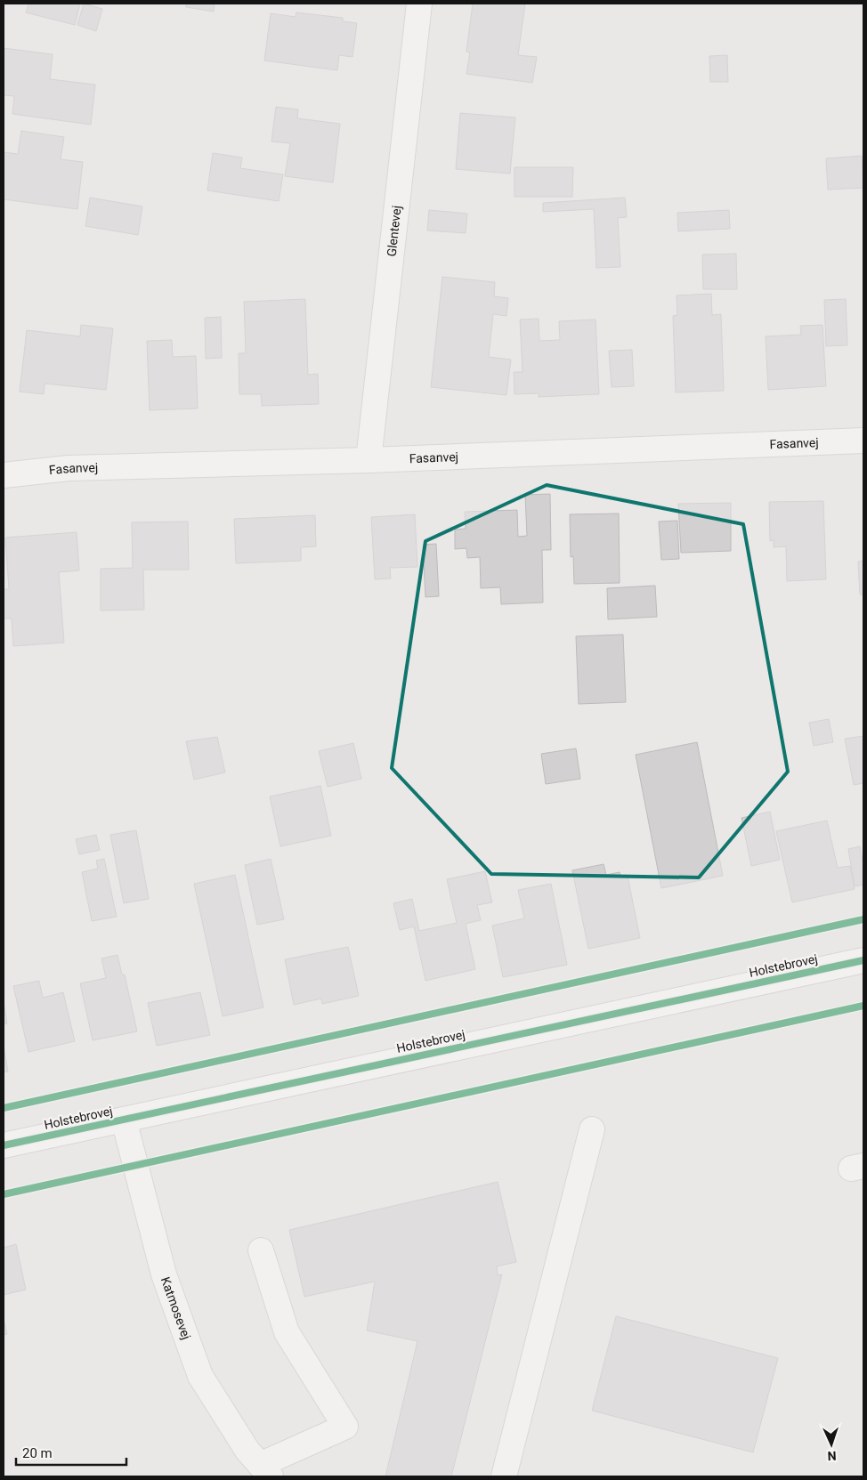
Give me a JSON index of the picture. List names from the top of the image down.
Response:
{
  "streets": {
    "street": [
      "Glentevej",
      "Fasanvej",
      "Holstebrovej",
      "Katmosevej"
    ]
  },
  "crossings": [
    ["Glentevej", "Fasanvej"],
    ["Holstebrovej", "Katmosevej"]
  ],
  "scale_bar": "20 m",
  "north": "bottom"
}
